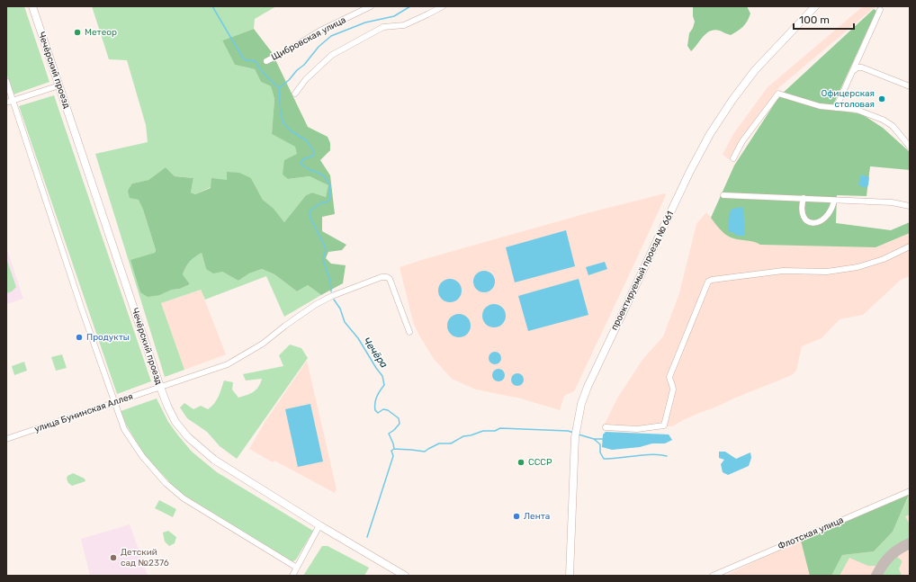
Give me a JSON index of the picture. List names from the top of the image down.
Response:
{
  "streets": {
    "main road": ["Чечёрский проезд", "проектируемый проезд № 661"],
    "street": ["Щибровская улица", "улица Бунинская Аллея", "Флотская улица"]
  },
  "crossings": [
    ["Чечёрский проезд", "улица Бунинская Аллея"]
  ],
  "water": ["Чечёра"],
  "places": [
    "Метеор",
    "Офицерская столовая",
    "Продукты",
    "СССР",
    "Лента",
    "Детский сад №2376"
  ],
  "scale_bar": "100 m"
}
